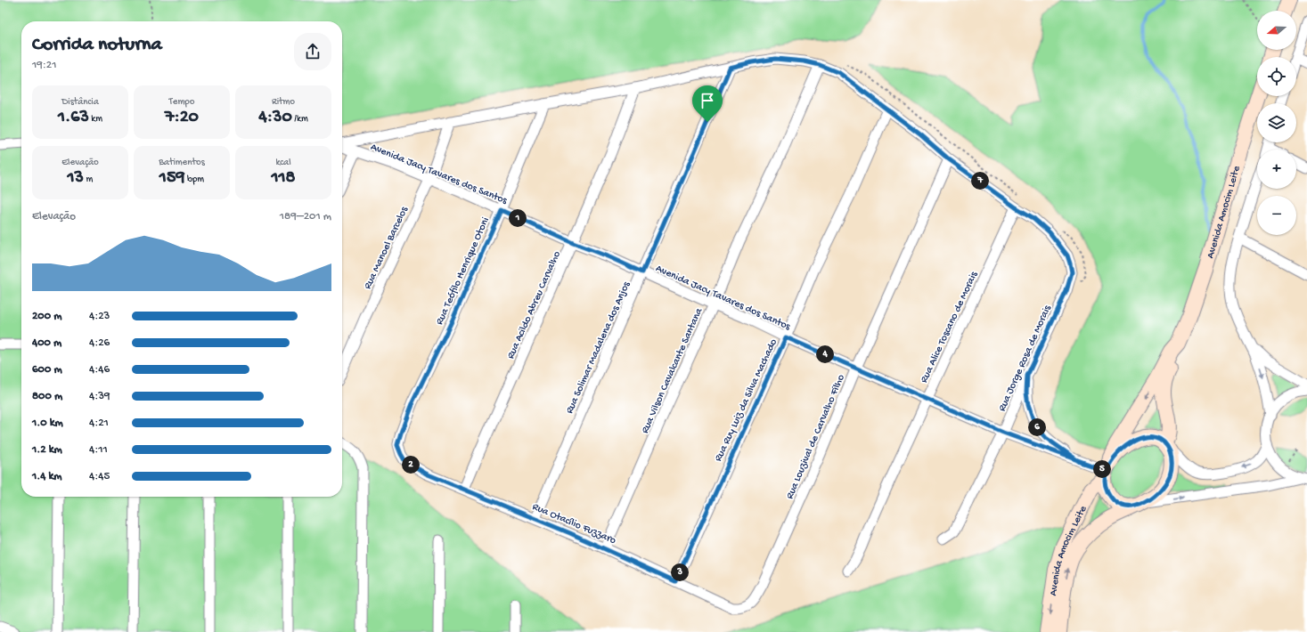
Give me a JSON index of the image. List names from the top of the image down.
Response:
{
  "streets": {
    "street": [
      "Avenida Jacy Tavares dos Santos",
      "Avenida Amocim Leite",
      "Rua Manoel Barcelos",
      "Rua Teófilo Henrique Otoni",
      "Rua Acildo Abreu Carvalho",
      "Rua Alice Toscano de Morais",
      "Rua Solimar Madalena dos Anjos",
      "Rua Jorge Rosa de Morais",
      "Rua Vilson Cavalcante Santana",
      "Rua Ruy Luiz da Silva Machado",
      "Rua Louzival de Carvalho Filho",
      "Rua Otacílio Fuzzaro"
    ]
  },
  "crossings": [
    ["Avenida Jacy Tavares dos Santos", "Avenida Amocim Leite"],
    ["Avenida Jacy Tavares dos Santos", "Rua Manoel Barcelos"],
    ["Avenida Jacy Tavares dos Santos", "Rua Teófilo Henrique Otoni"],
    ["Avenida Jacy Tavares dos Santos", "Rua Acildo Abreu Carvalho"],
    ["Avenida Jacy Tavares dos Santos", "Rua Alice Toscano de Morais"],
    ["Avenida Jacy Tavares dos Santos", "Rua Solimar Madalena dos Anjos"],
    ["Avenida Jacy Tavares dos Santos", "Rua Jorge Rosa de Morais"],
    ["Avenida Jacy Tavares dos Santos", "Rua Vilson Cavalcante Santana"],
    ["Avenida Jacy Tavares dos Santos", "Rua Ruy Luiz da Silva Machado"],
    ["Avenida Jacy Tavares dos Santos", "Rua Louzival de Carvalho Filho"],
    ["Rua Teófilo Henrique Otoni", "Rua Otacílio Fuzzaro"],
    ["Rua Acildo Abreu Carvalho", "Rua Otacílio Fuzzaro"],
    ["Rua Alice Toscano de Morais", "Rua Jorge Rosa de Morais"],
    ["Rua Solimar Madalena dos Anjos", "Rua Otacílio Fuzzaro"],
    ["Rua Vilson Cavalcante Santana", "Rua Otacílio Fuzzaro"],
    ["Rua Ruy Luiz da Silva Machado", "Rua Otacílio Fuzzaro"],
    ["Rua Louzival de Carvalho Filho", "Rua Otacílio Fuzzaro"]
  ],
  "north": "left",
  "page": {
    "map_buttons": ["+", "−"],
    "heading": ["Corrida noturna", "19:21"],
    "stats": [
      ["Distância", "1.63 km"],
      ["Tempo", "7:20"],
      ["Ritmo", "4:30 /km"],
      ["Elevação", "13 m"],
      ["Batimentos", "159 bpm"],
      ["kcal", "118"]
    ],
    "pins": [
      "7",
      "1",
      "4",
      "6",
      "2",
      "5",
      "3"
    ],
    "chart": ["Elevação", "189–201 m"],
    "list": [
      {
        "name": "200 m",
        "note": "4:23"
      },
      {
        "name": "400 m",
        "note": "4:26"
      },
      {
        "name": "600 m",
        "note": "4:46"
      },
      {
        "name": "800 m",
        "note": "4:39"
      },
      {
        "name": "1.0 km",
        "note": "4:21"
      },
      {
        "name": "1.2 km",
        "note": "4:11"
      },
      {
        "name": "1.4 km",
        "note": "4:45"
      }
    ]
  }
}
